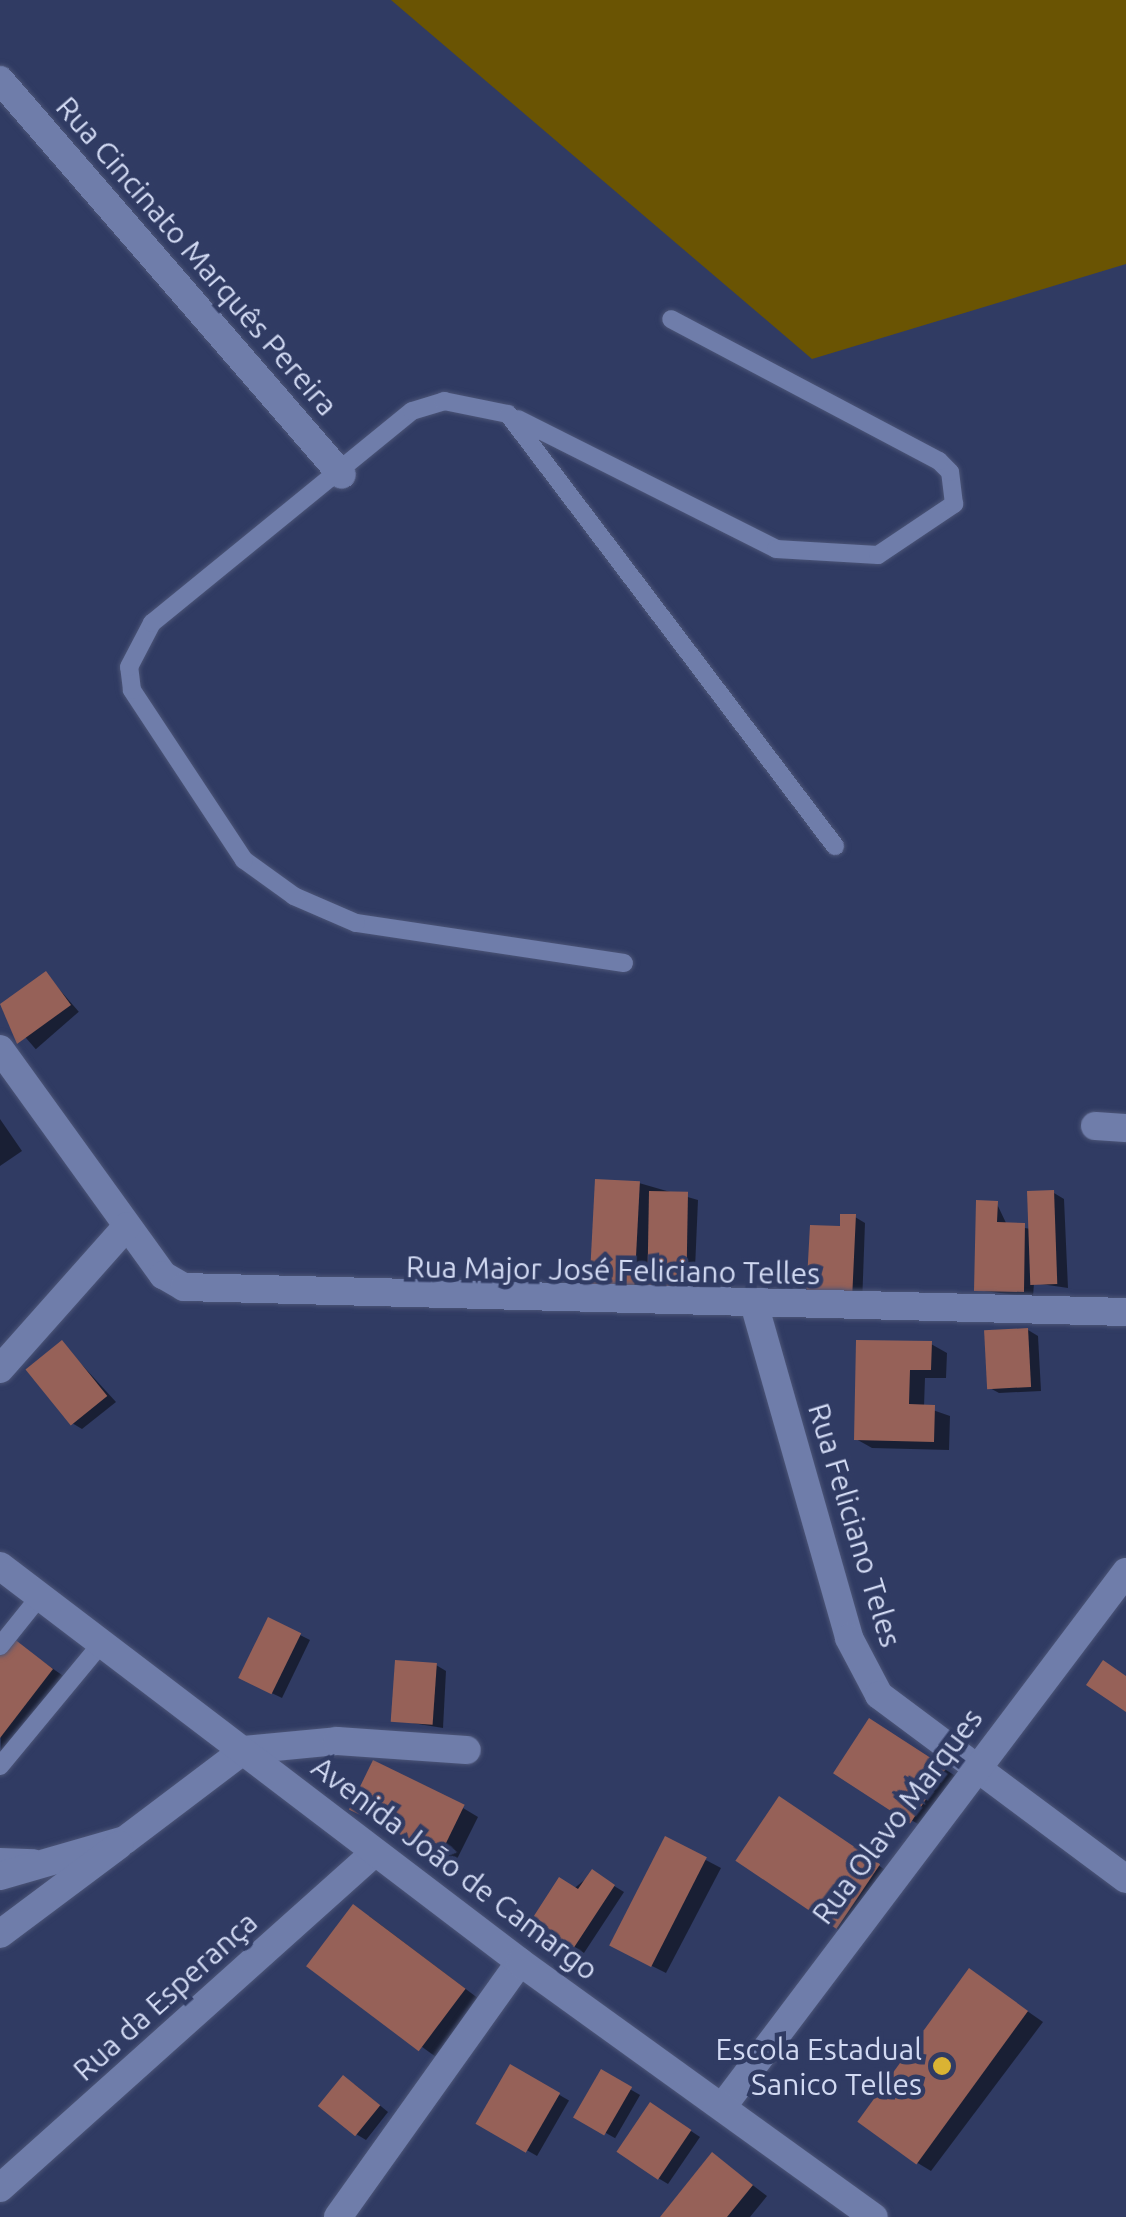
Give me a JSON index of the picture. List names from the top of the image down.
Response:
{
  "streets": {
    "street": [
      "Rua Cincinato Marquês Pereira",
      "Rua Major José Feliciano Telles",
      "Rua Feliciano Teles",
      "Rua Olavo Marques",
      "Avenida João de Camargo",
      "Rua da Esperança"
    ]
  },
  "crossings": [
    ["Rua Major José Feliciano Telles", "Rua Feliciano Teles"],
    ["Rua Feliciano Teles", "Rua Olavo Marques"],
    ["Rua Olavo Marques", "Avenida João de Camargo"],
    ["Avenida João de Camargo", "Rua da Esperança"]
  ],
  "places": ["Escola Estadual Sanico Telles"]
}
